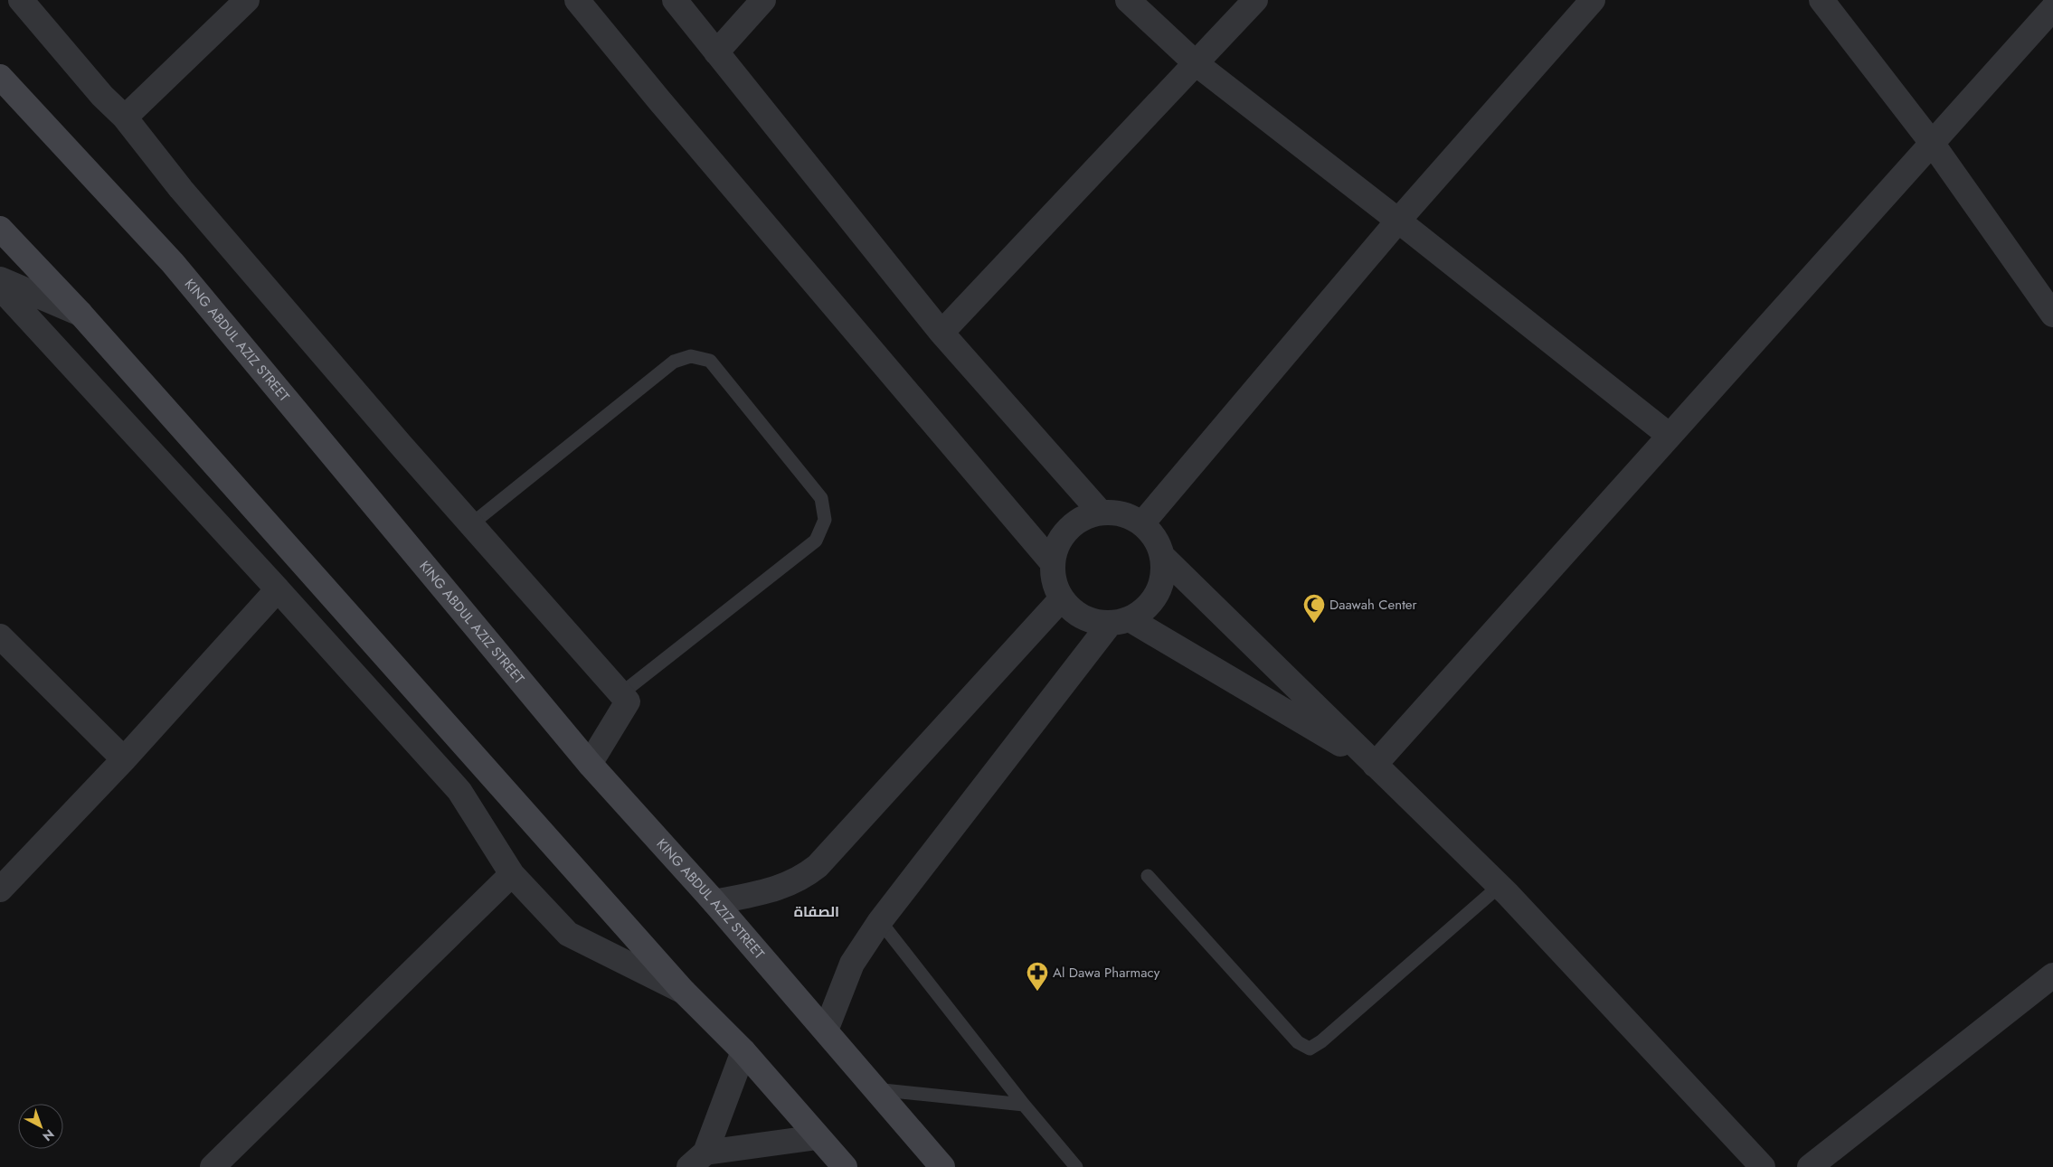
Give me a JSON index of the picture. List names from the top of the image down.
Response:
{
  "streets": {
    "main road": ["KING ABDUL AZIZ STREET"]
  },
  "districts": ["الصفاة"],
  "places": {
    "mosque": ["Daawah Center"],
    "pharmacy": ["Al Dawa Pharmacy"]
  },
  "north": "bottom right"
}
